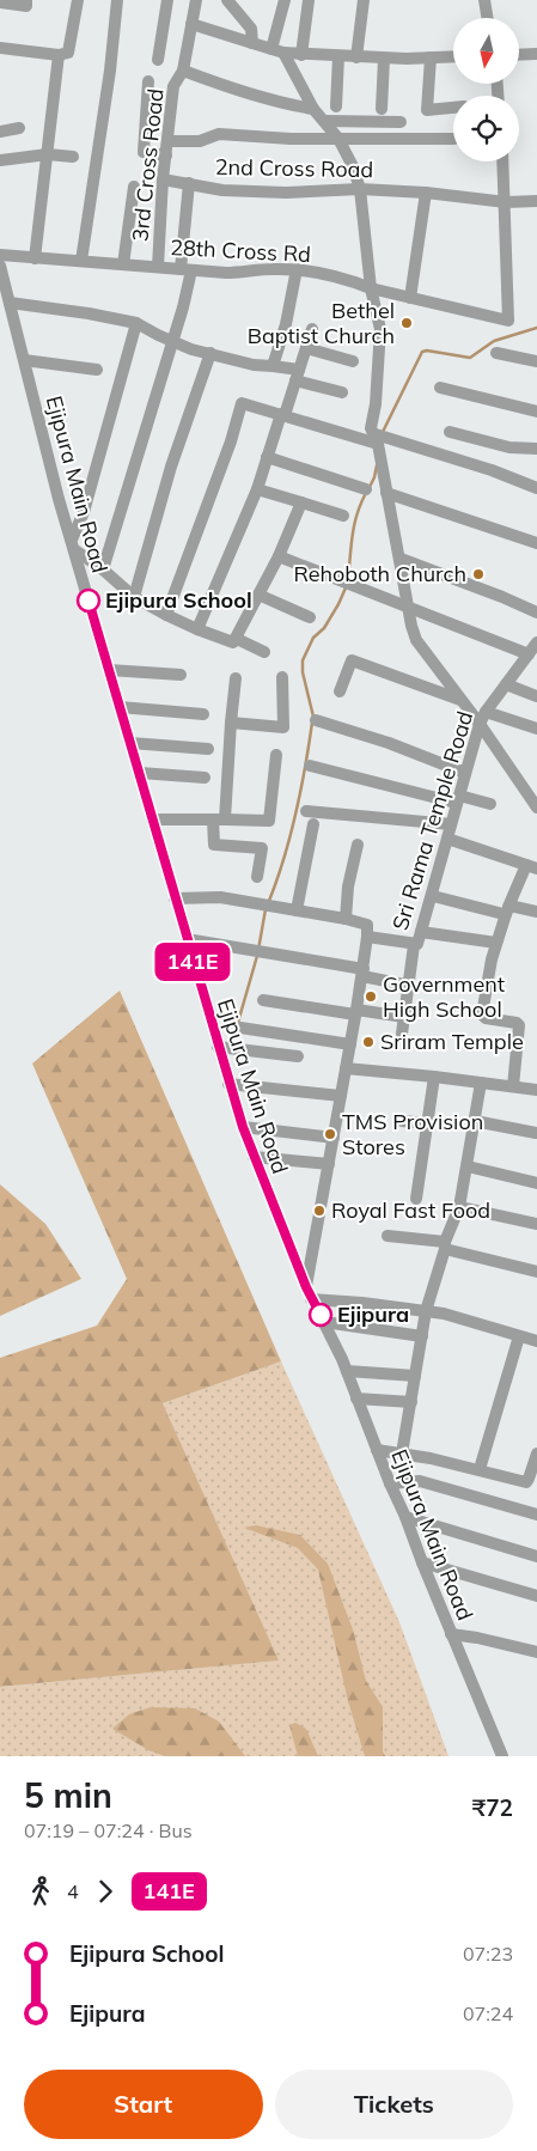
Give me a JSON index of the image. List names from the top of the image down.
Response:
{
  "streets": {
    "street": [
      "3rd Cross Road",
      "2nd Cross Road",
      "28th Cross Rd",
      "Ejipura Main Road",
      "Sri Rama Temple Road"
    ]
  },
  "crossings": [
    ["3rd Cross Road", "2nd Cross Road"],
    ["3rd Cross Road", "28th Cross Rd"],
    ["2nd Cross Road", "28th Cross Rd"],
    ["Ejipura Main Road", "Sri Rama Temple Road"]
  ],
  "places": [
    "Bethel Baptist Church",
    "Rehoboth Church",
    "Ejipura School",
    "Government High School",
    "Sriram Temple",
    "TMS Provision Stores",
    "Royal Fast Food",
    "Ejipura"
  ],
  "lines": ["bus line 141E"],
  "north": "bottom",
  "page": {
    "on_map": "141E",
    "heading": ["5 min", "07:19 – 07:24 · Bus", "₹72"],
    "legs": ["4", "141E"],
    "list": [
      {
        "name": "Ejipura School",
        "value": "07:23"
      },
      {
        "name": "Ejipura",
        "value": "07:24"
      }
    ],
    "buttons": ["Start", "Tickets"]
  }
}
